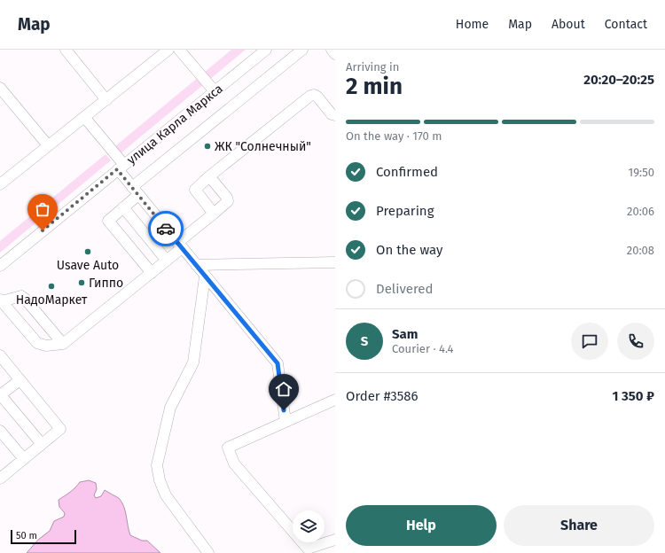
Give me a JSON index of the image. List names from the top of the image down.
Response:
{
  "streets": {
    "street": ["улица Карла Маркса"]
  },
  "places": [
    "ЖК \"Солнечный\"",
    "Usave Auto",
    "Гиппо",
    "НадоМаркет"
  ],
  "scale_bar": "50 m",
  "page": {
    "header": "Map",
    "nav": [
      "Home",
      "Map",
      "About",
      "Contact"
    ],
    "heading": ["2 min", "Arriving in", "20:20–20:25"],
    "panel": [
      "Sam",
      "Courier · 4.4",
      "Order #3586",
      "1 350 ₽"
    ],
    "bar": "On the way · 170 m",
    "list": [
      ["Confirmed", "19:50"],
      ["Preparing", "20:06"],
      ["On the way", "20:08"],
      "Delivered"
    ],
    "round": "S",
    "buttons": ["Help", "Share"],
    "scale": "50 m"
  }
}
